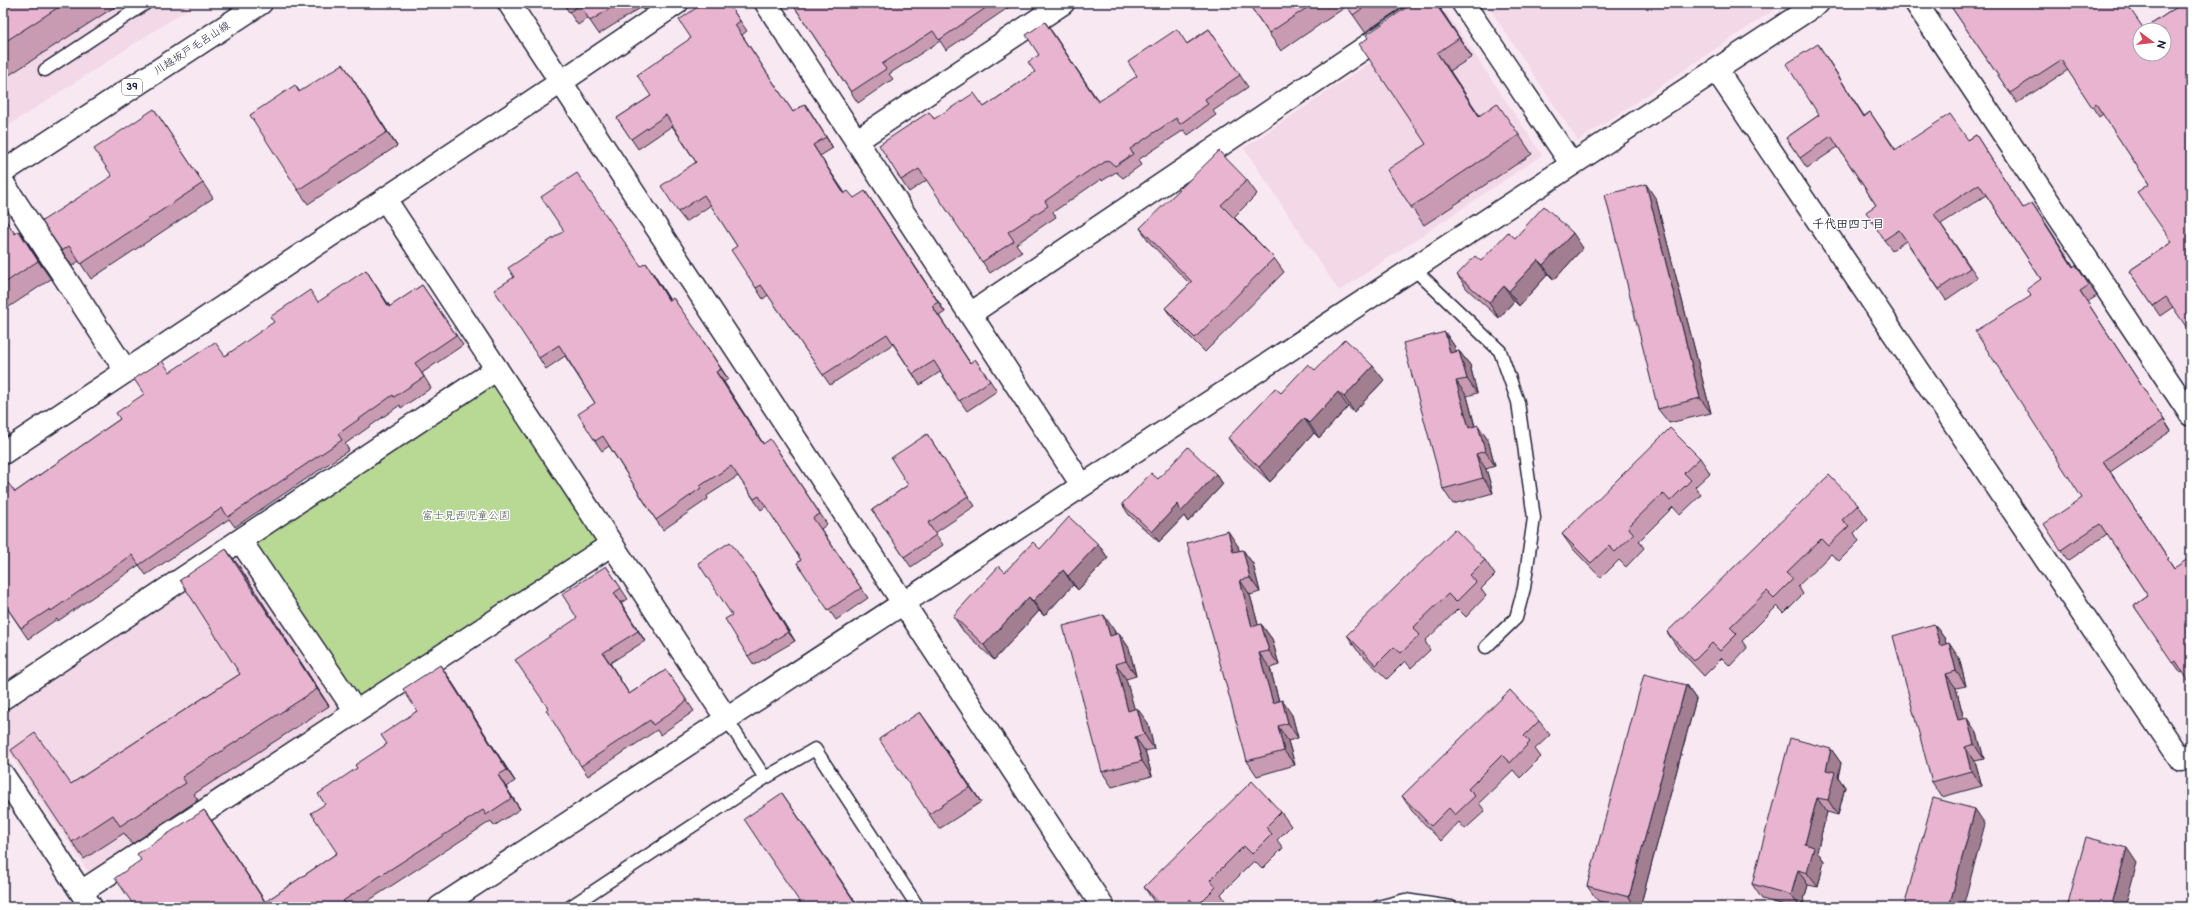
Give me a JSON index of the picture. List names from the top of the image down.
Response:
{
  "streets": {
    "street": ["川越坂戸毛呂山線", "39"]
  },
  "districts": ["千代田四丁目"],
  "parks": ["富士見西児童公園"],
  "north": "right"
}
